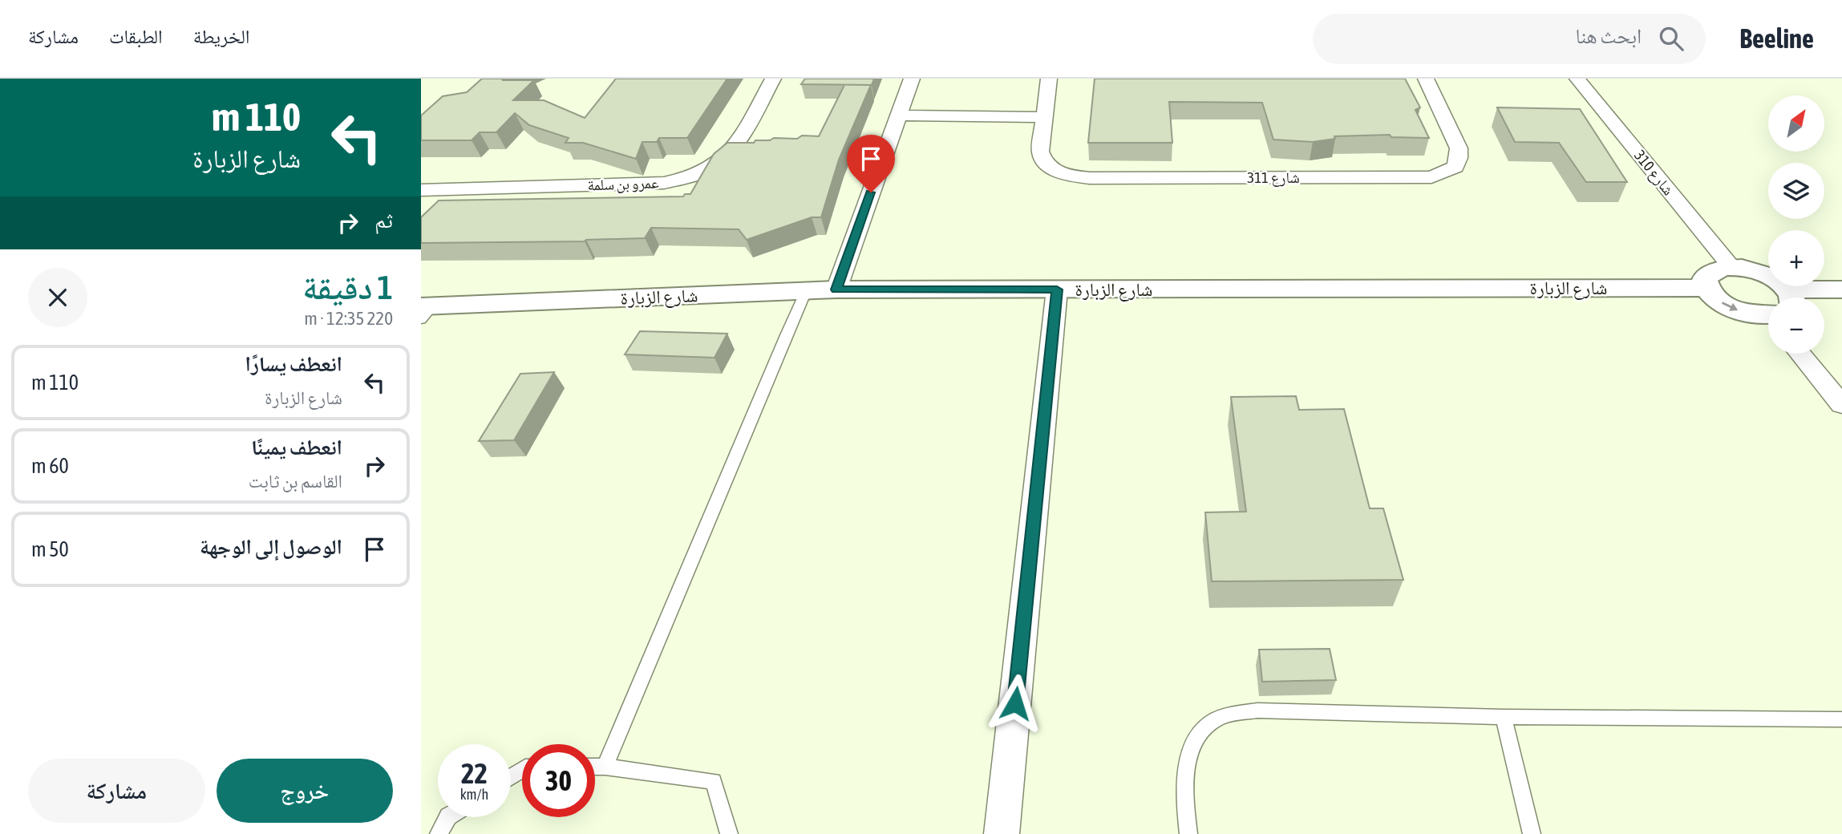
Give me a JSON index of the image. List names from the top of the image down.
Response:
{
  "streets": {
    "street": [
      "شارع 310",
      "شارع 311",
      "عمرو بن سلمة",
      "شارع الزبارة"
    ]
  },
  "north": "top right",
  "page": {
    "header": "Beeline",
    "search": "ابحث هنا",
    "nav": ["الخريطة", "الطبقات", "مشاركة"],
    "turn": ["110 m", "شارع الزبارة"],
    "map_buttons": ["+", "−"],
    "then": "ثم",
    "heading": ["1 دقيقة", "220 m · 12:35"],
    "list": [
      {
        "name": "انعطف يسارًا",
        "note": "شارع الزبارة",
        "value": "110 m"
      },
      {
        "name": "انعطف يمينًا",
        "note": "القاسم بن ثابت",
        "value": "60 m"
      },
      {
        "name": "الوصول إلى الوجهة",
        "value": "50 m"
      }
    ],
    "speed": "22 km/h",
    "limit": "30",
    "buttons": ["خروج", "مشاركة"]
  }
}
